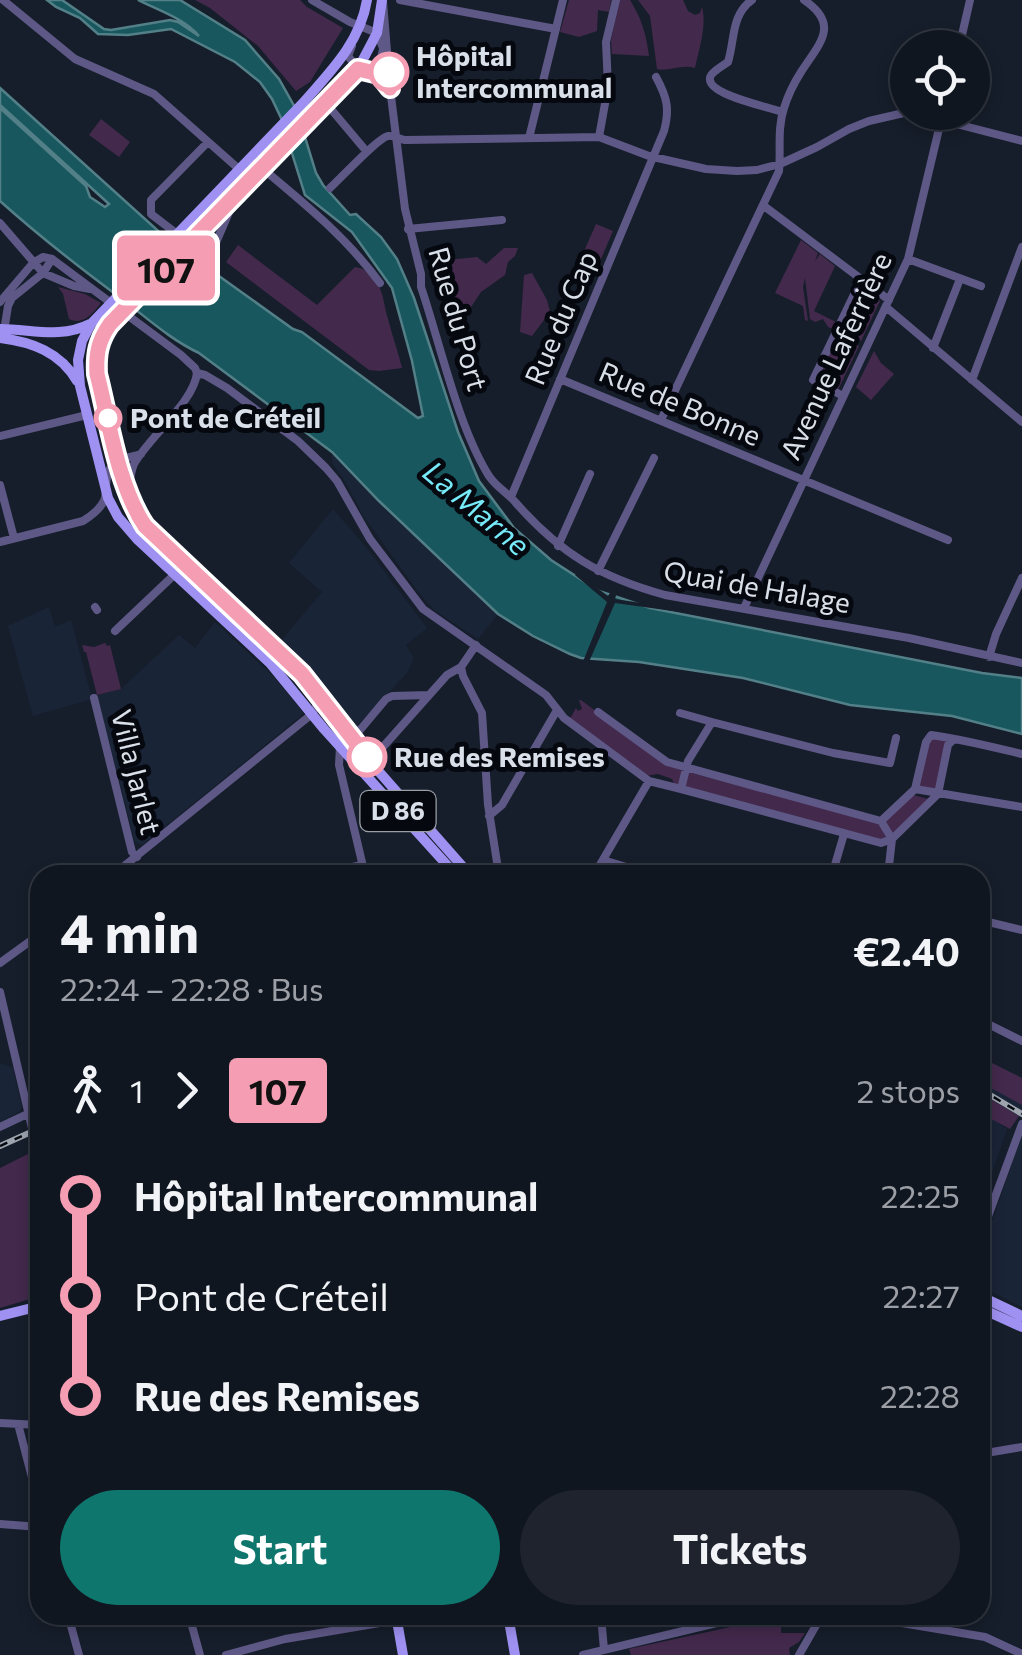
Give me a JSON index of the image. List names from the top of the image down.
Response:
{
  "streets": {
    "main road": ["D 86"],
    "street": [
      "Rue du Cap",
      "Rue du Port",
      "Avenue Laferrière",
      "Rue de Bonne",
      "Quai de Halage",
      "Villa Jarlet"
    ]
  },
  "crossings": [
    ["Rue du Cap", "Rue du Port"],
    ["Rue du Cap", "Rue de Bonne"],
    ["Rue du Cap", "Quai de Halage"],
    ["Rue du Port", "Quai de Halage"],
    ["Avenue Laferrière", "Rue de Bonne"],
    ["Avenue Laferrière", "Quai de Halage"]
  ],
  "water": ["La Marne"],
  "places": ["Hôpital Intercommunal", "Pont de Créteil", "Rue des Remises"],
  "lines": ["bus line 107"],
  "page": {
    "on_map": "107",
    "heading": ["4 min", "22:24 – 22:28 · Bus", "€2.40"],
    "legs": ["1", "107", "2 stops"],
    "list": [
      {
        "name": "Hôpital Intercommunal",
        "value": "22:25"
      },
      {
        "name": "Pont de Créteil",
        "value": "22:27"
      },
      {
        "name": "Rue des Remises",
        "value": "22:28"
      }
    ],
    "buttons": ["Start", "Tickets"]
  }
}
